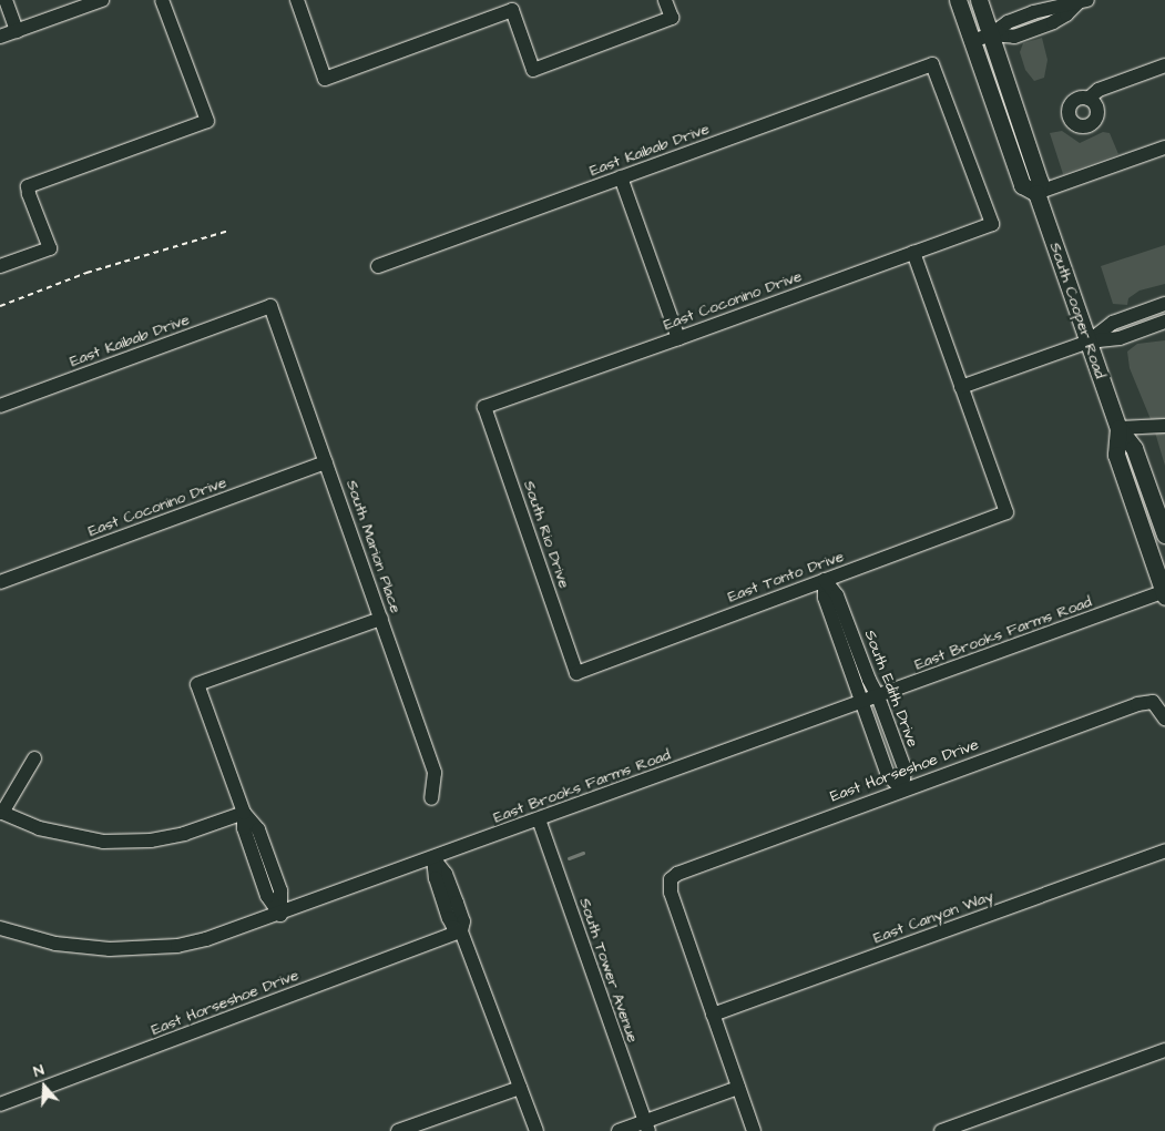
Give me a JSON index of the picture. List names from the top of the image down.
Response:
{
  "streets": {
    "main road": ["South Cooper Road"],
    "street": [
      "East Kaibab Drive",
      "East Coconino Drive",
      "South Rio Drive",
      "South Marion Place",
      "East Tonto Drive",
      "East Brooks Farms Road",
      "South Edith Drive",
      "East Horseshoe Drive",
      "East Canyon Way",
      "South Tower Avenue"
    ]
  },
  "crossings": [
    ["East Kaibab Drive", "East Coconino Drive"],
    ["East Kaibab Drive", "South Marion Place"],
    ["East Coconino Drive", "South Rio Drive"],
    ["East Coconino Drive", "South Marion Place"],
    ["South Cooper Road", "East Brooks Farms Road"],
    ["South Rio Drive", "East Tonto Drive"],
    ["East Tonto Drive", "South Edith Drive"],
    ["East Brooks Farms Road", "South Edith Drive"],
    ["East Brooks Farms Road", "South Tower Avenue"],
    ["South Edith Drive", "East Horseshoe Drive"],
    ["East Horseshoe Drive", "East Canyon Way"]
  ],
  "north": "top"
}
